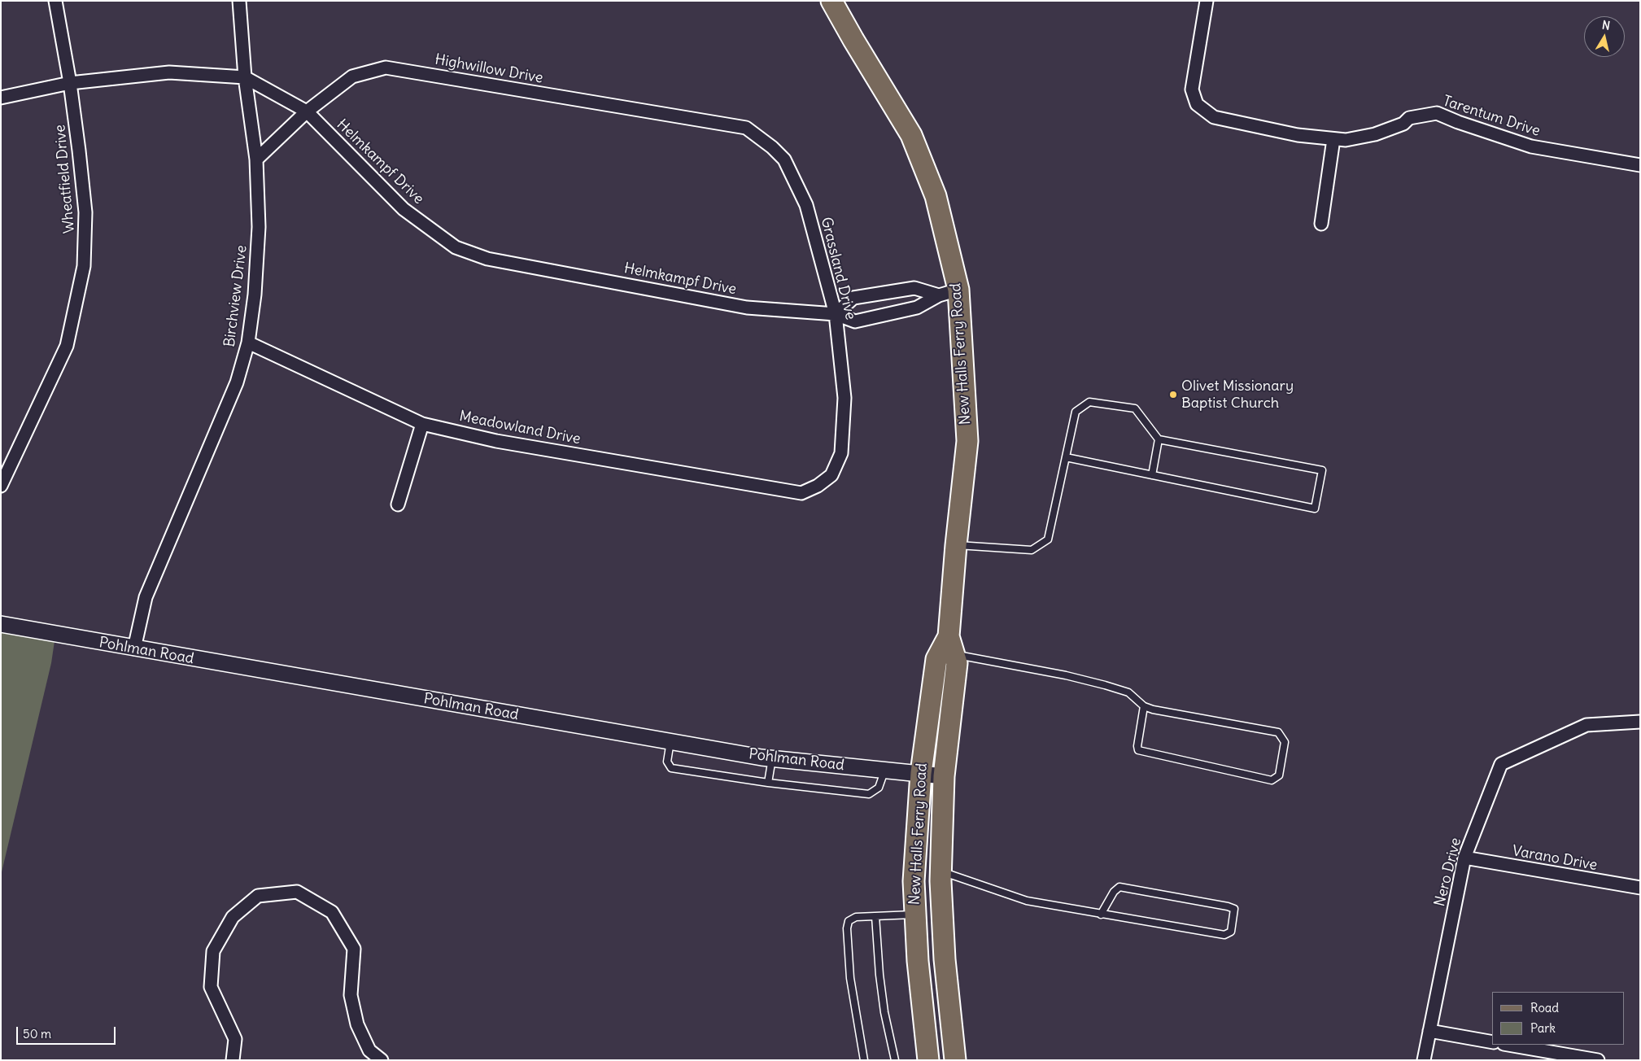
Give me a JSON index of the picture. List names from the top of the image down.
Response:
{
  "streets": {
    "main road": ["New Halls Ferry Road"],
    "street": [
      "Highwillow Drive",
      "Tarentum Drive",
      "Helmkampf Drive",
      "Wheatfield Drive",
      "Grassland Drive",
      "Birchview Drive",
      "Meadowland Drive",
      "Pohlman Road",
      "Varano Drive",
      "Nero Drive"
    ]
  },
  "crossings": [
    ["Highwillow Drive", "Helmkampf Drive"],
    ["Highwillow Drive", "Grassland Drive"],
    ["Highwillow Drive", "Birchview Drive"],
    ["Helmkampf Drive", "Wheatfield Drive"],
    ["Helmkampf Drive", "Grassland Drive"],
    ["Helmkampf Drive", "Birchview Drive"],
    ["Helmkampf Drive", "New Halls Ferry Road"],
    ["Grassland Drive", "Meadowland Drive"],
    ["Birchview Drive", "Meadowland Drive"],
    ["Birchview Drive", "Pohlman Road"],
    ["New Halls Ferry Road", "Pohlman Road"],
    ["Varano Drive", "Nero Drive"]
  ],
  "places": ["Olivet Missionary Baptist Church"],
  "legend": ["Road", "Park"],
  "scale_bar": "50 m",
  "north": "top"
}
